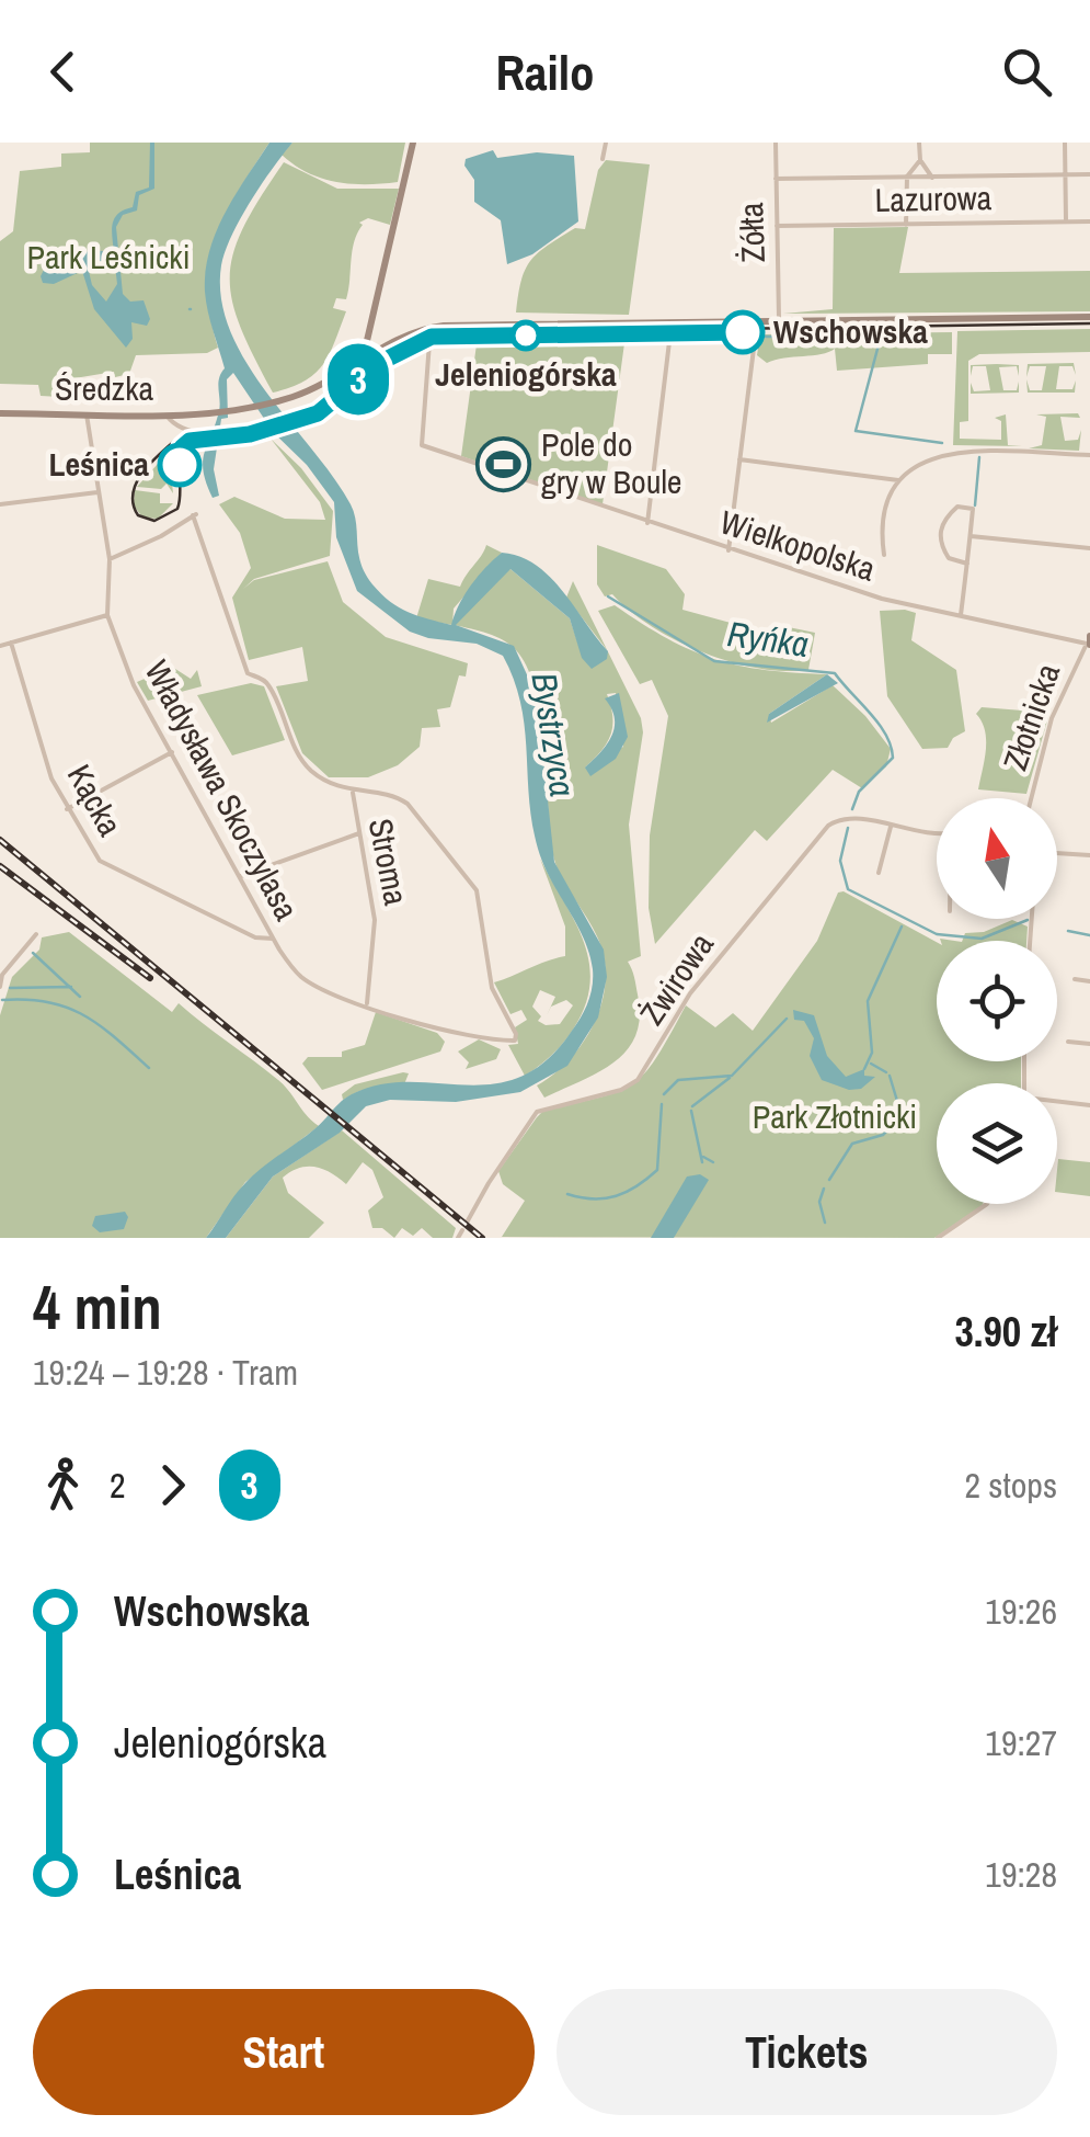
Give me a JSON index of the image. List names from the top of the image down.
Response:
{
  "streets": {
    "main road": ["Średzka"],
    "street": [
      "Lazurowa",
      "Żółta",
      "Wielkopolska",
      "Złotnicka",
      "Władysława Skoczylasa",
      "Kącka",
      "Stroma",
      "Żwirowa"
    ]
  },
  "crossings": [
    ["Lazurowa", "Żółta"],
    ["Średzka", "Wielkopolska"],
    ["Średzka", "Władysława Skoczylasa"],
    ["Wielkopolska", "Złotnicka"],
    ["Władysława Skoczylasa", "Kącka"],
    ["Władysława Skoczylasa", "Stroma"]
  ],
  "water": ["Ryńka", "Bystrzyca"],
  "parks": ["Park Leśnicki", "Park Złotnicki"],
  "places": {
    "other": ["Wschowska", "Jeleniogórska", "Leśnica"],
    "sports": ["Pole do gry w Boule"]
  },
  "lines": ["tram line 3"],
  "north": "top",
  "page": {
    "header": "Railo",
    "on_map": "3",
    "heading": ["4 min", "19:24 – 19:28 · Tram", "3.90 zł"],
    "legs": ["2", "3", "2 stops"],
    "list": [
      {
        "name": "Wschowska",
        "value": "19:26"
      },
      {
        "name": "Jeleniogórska",
        "value": "19:27"
      },
      {
        "name": "Leśnica",
        "value": "19:28"
      }
    ],
    "buttons": ["Start", "Tickets"]
  }
}
